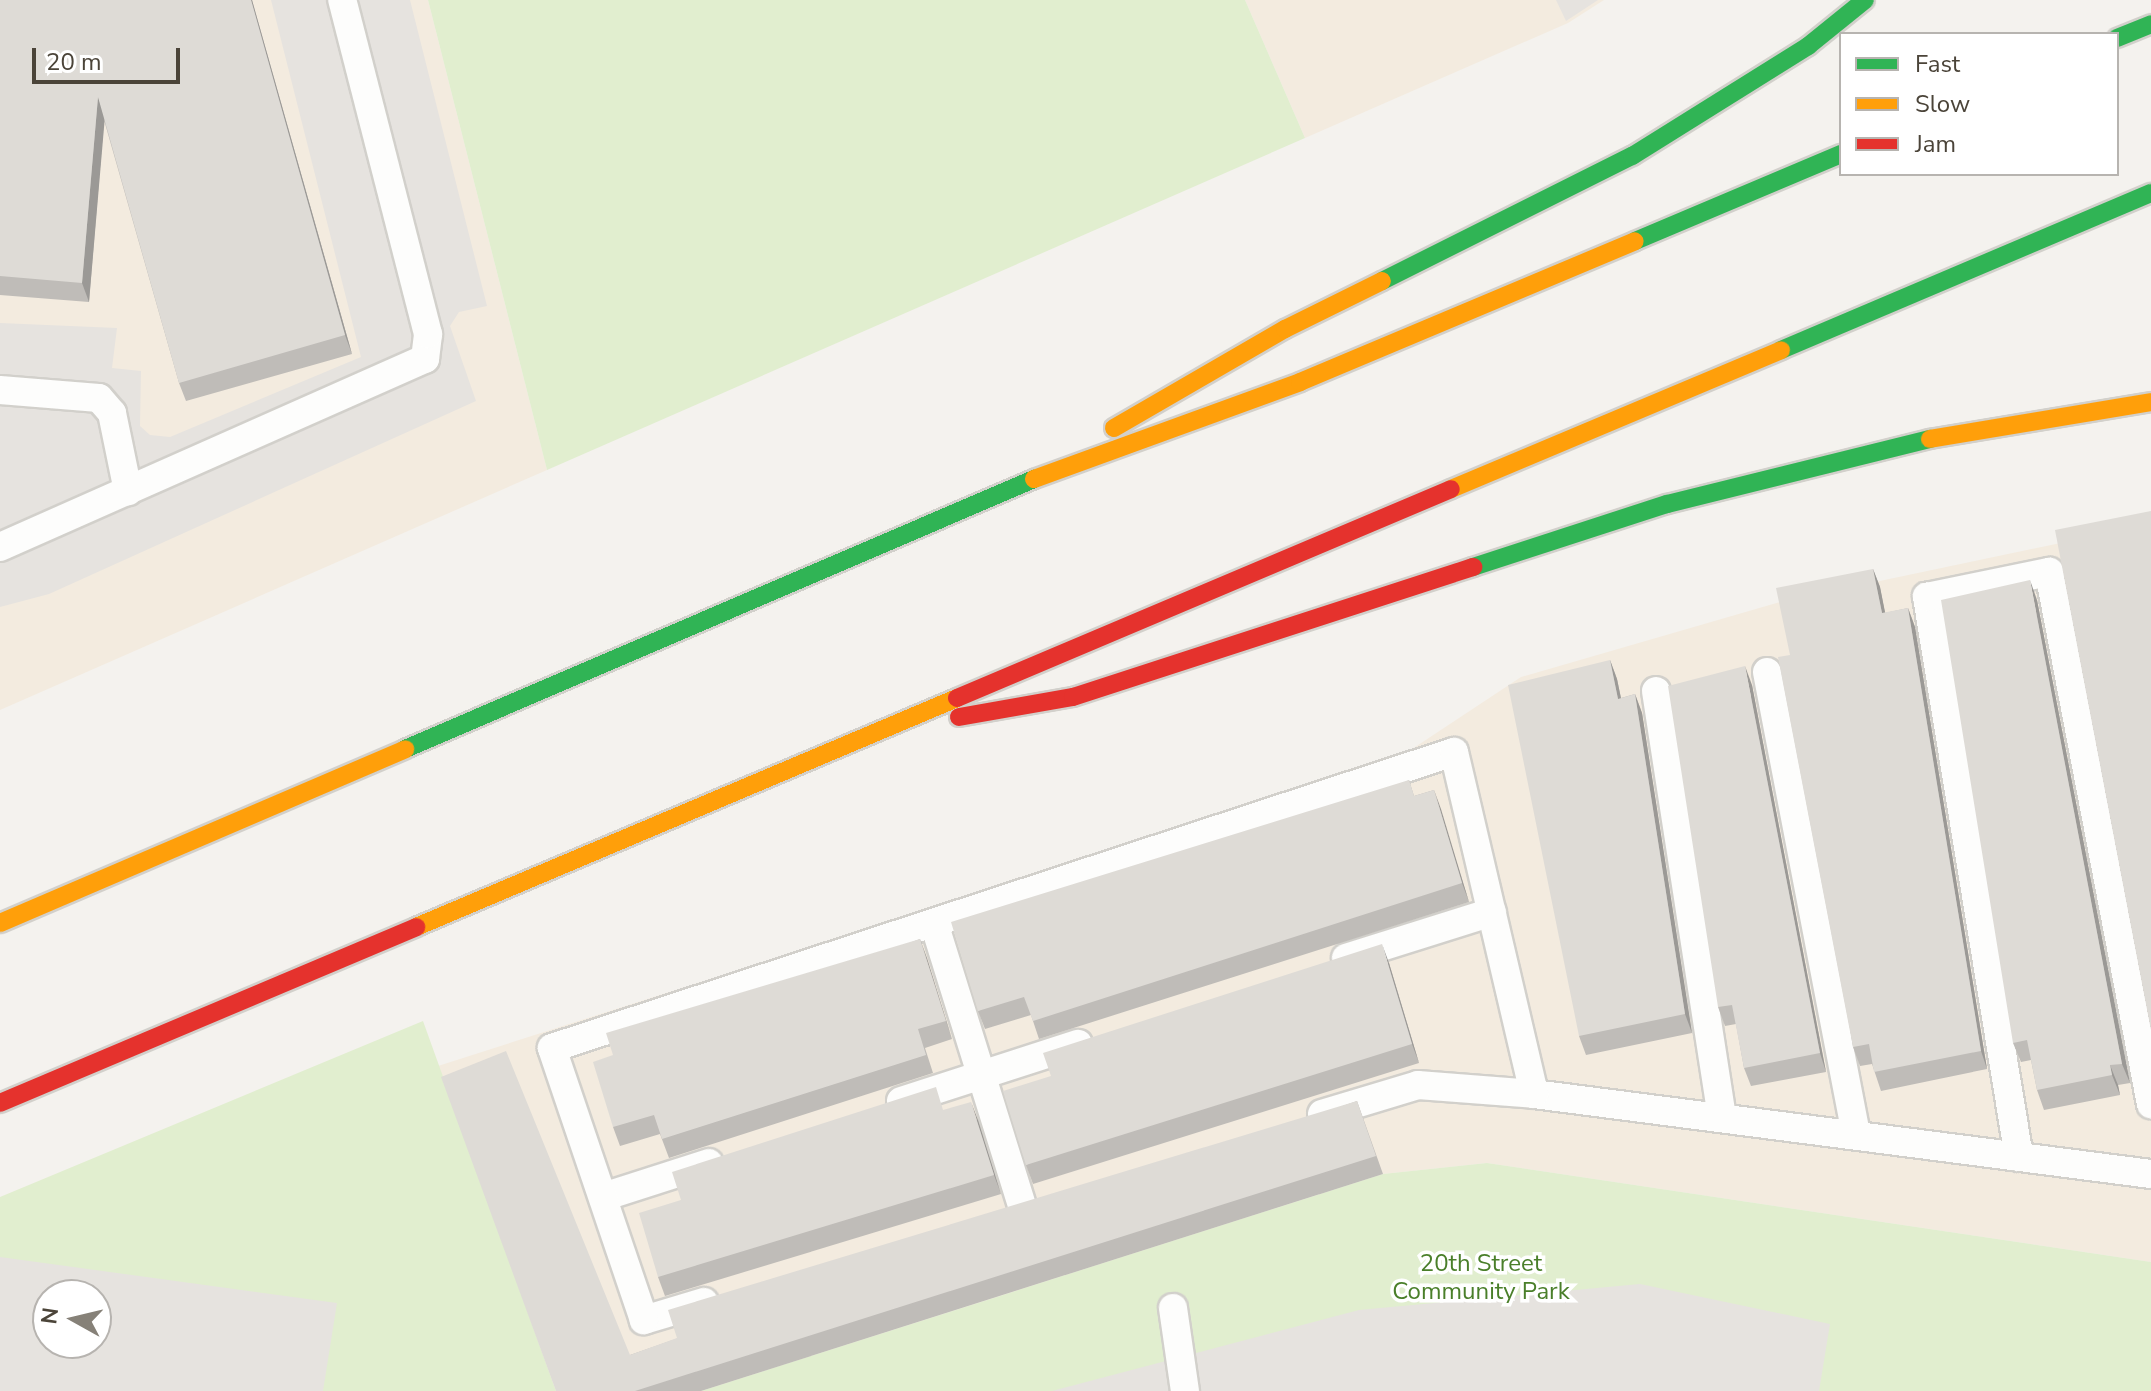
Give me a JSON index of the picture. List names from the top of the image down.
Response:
{
  "parks": ["20th Street Community Park"],
  "legend": ["Fast", "Slow", "Jam"],
  "scale_bar": "20 m",
  "north": "left"
}
